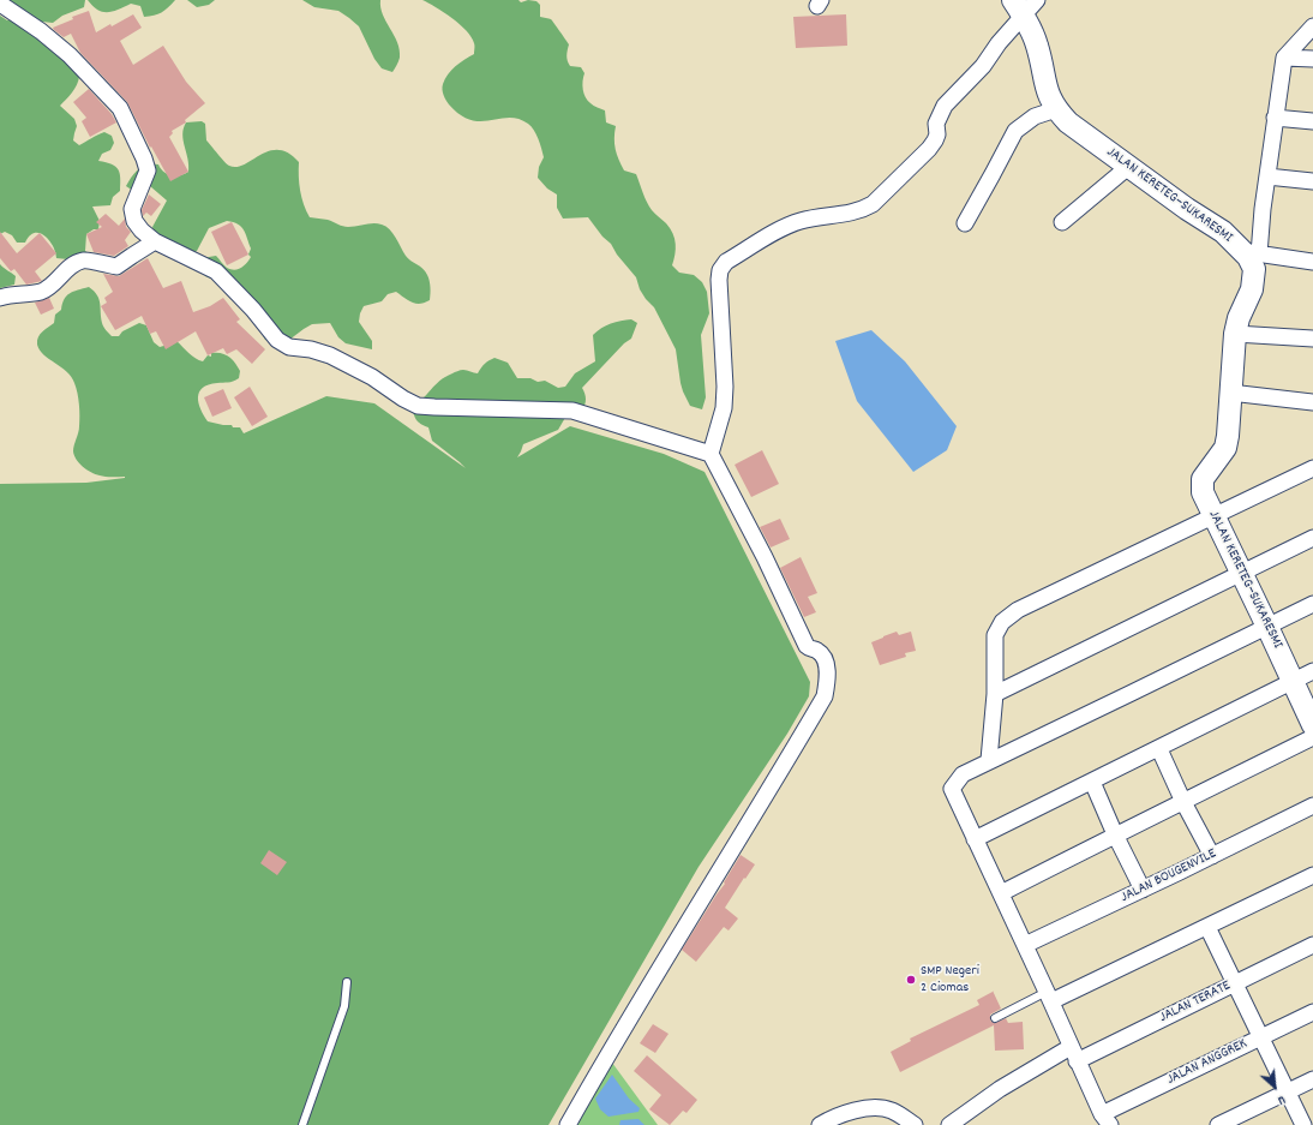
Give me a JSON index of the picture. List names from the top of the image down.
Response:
{
  "streets": {
    "street": [
      "JALAN KERETEG–SUKARESMI",
      "JALAN BOUGENVILE",
      "JALAN TERATE",
      "JALAN ANGGREK"
    ]
  },
  "places": ["SMP Negeri 2 Ciomas"],
  "north": "bottom right"
}
